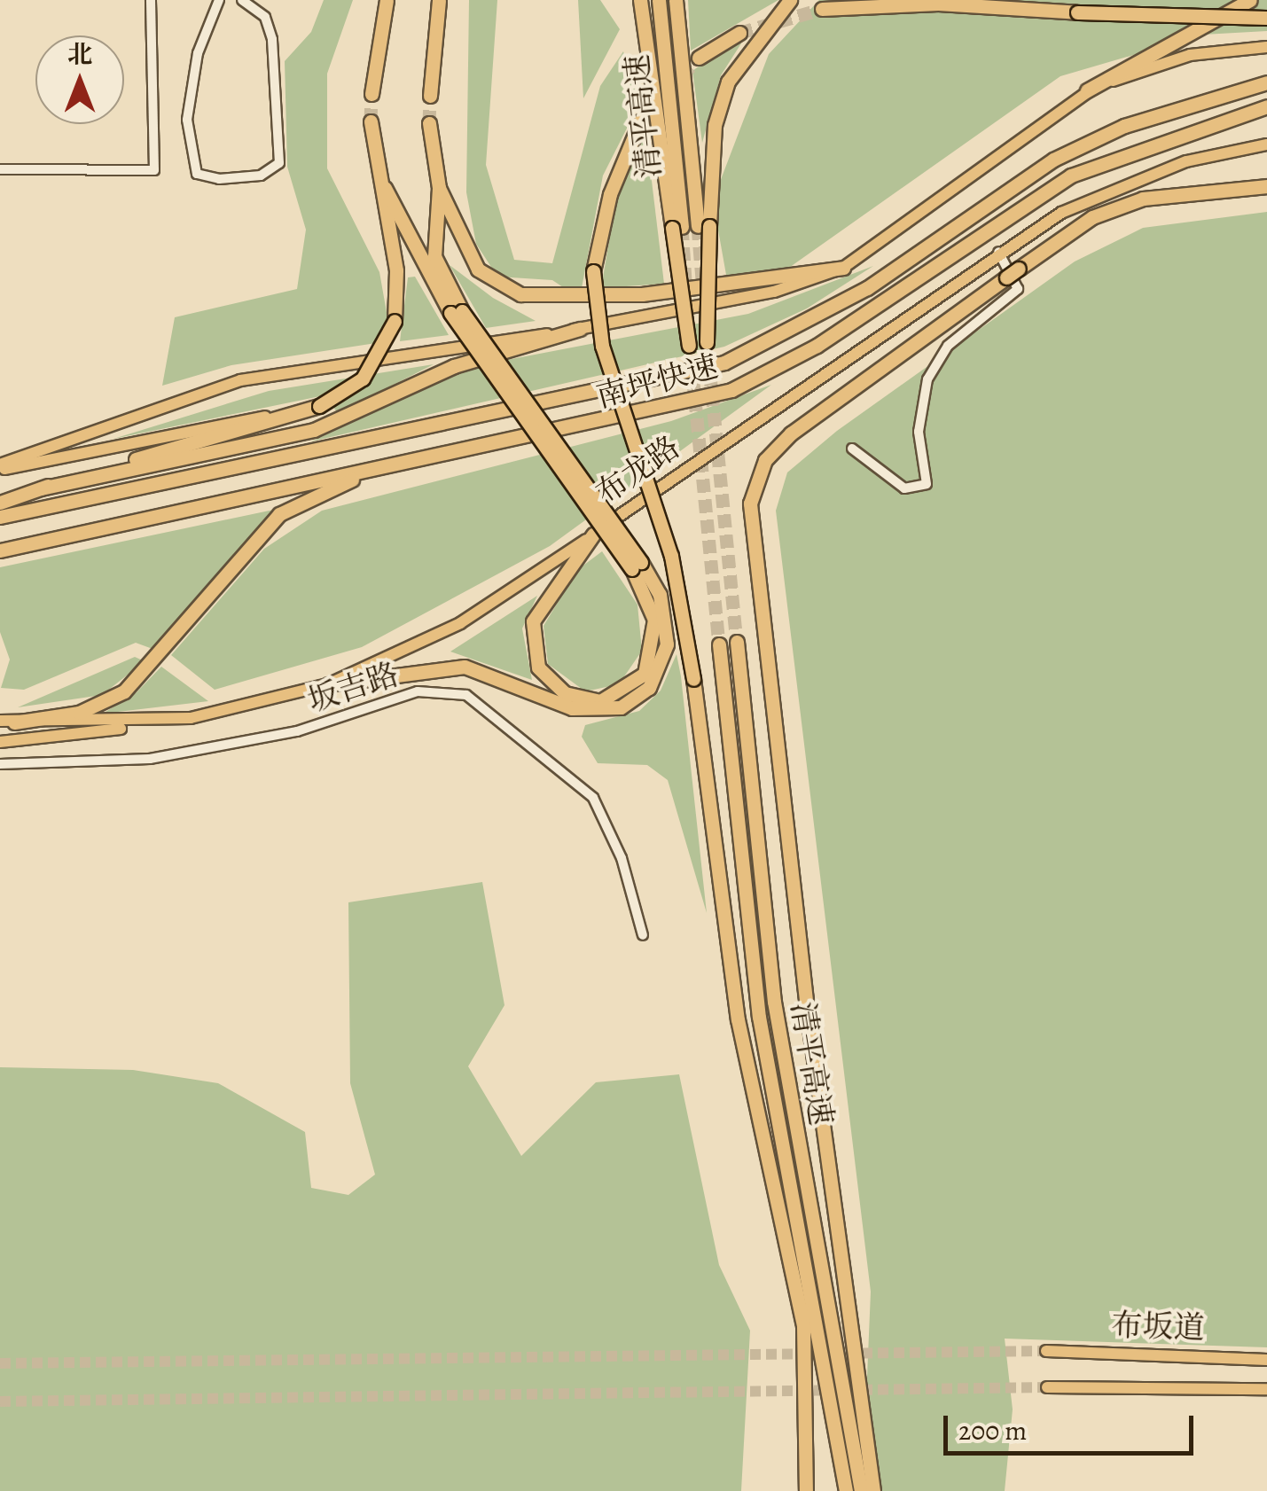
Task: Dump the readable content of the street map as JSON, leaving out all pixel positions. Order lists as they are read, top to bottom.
{
  "streets": {
    "highway": ["清平高速", "南坪快速"],
    "main road": ["布龙路", "布坂道"],
    "street": ["坂吉路"]
  },
  "scale_bar": "200 m",
  "north": "top"
}
